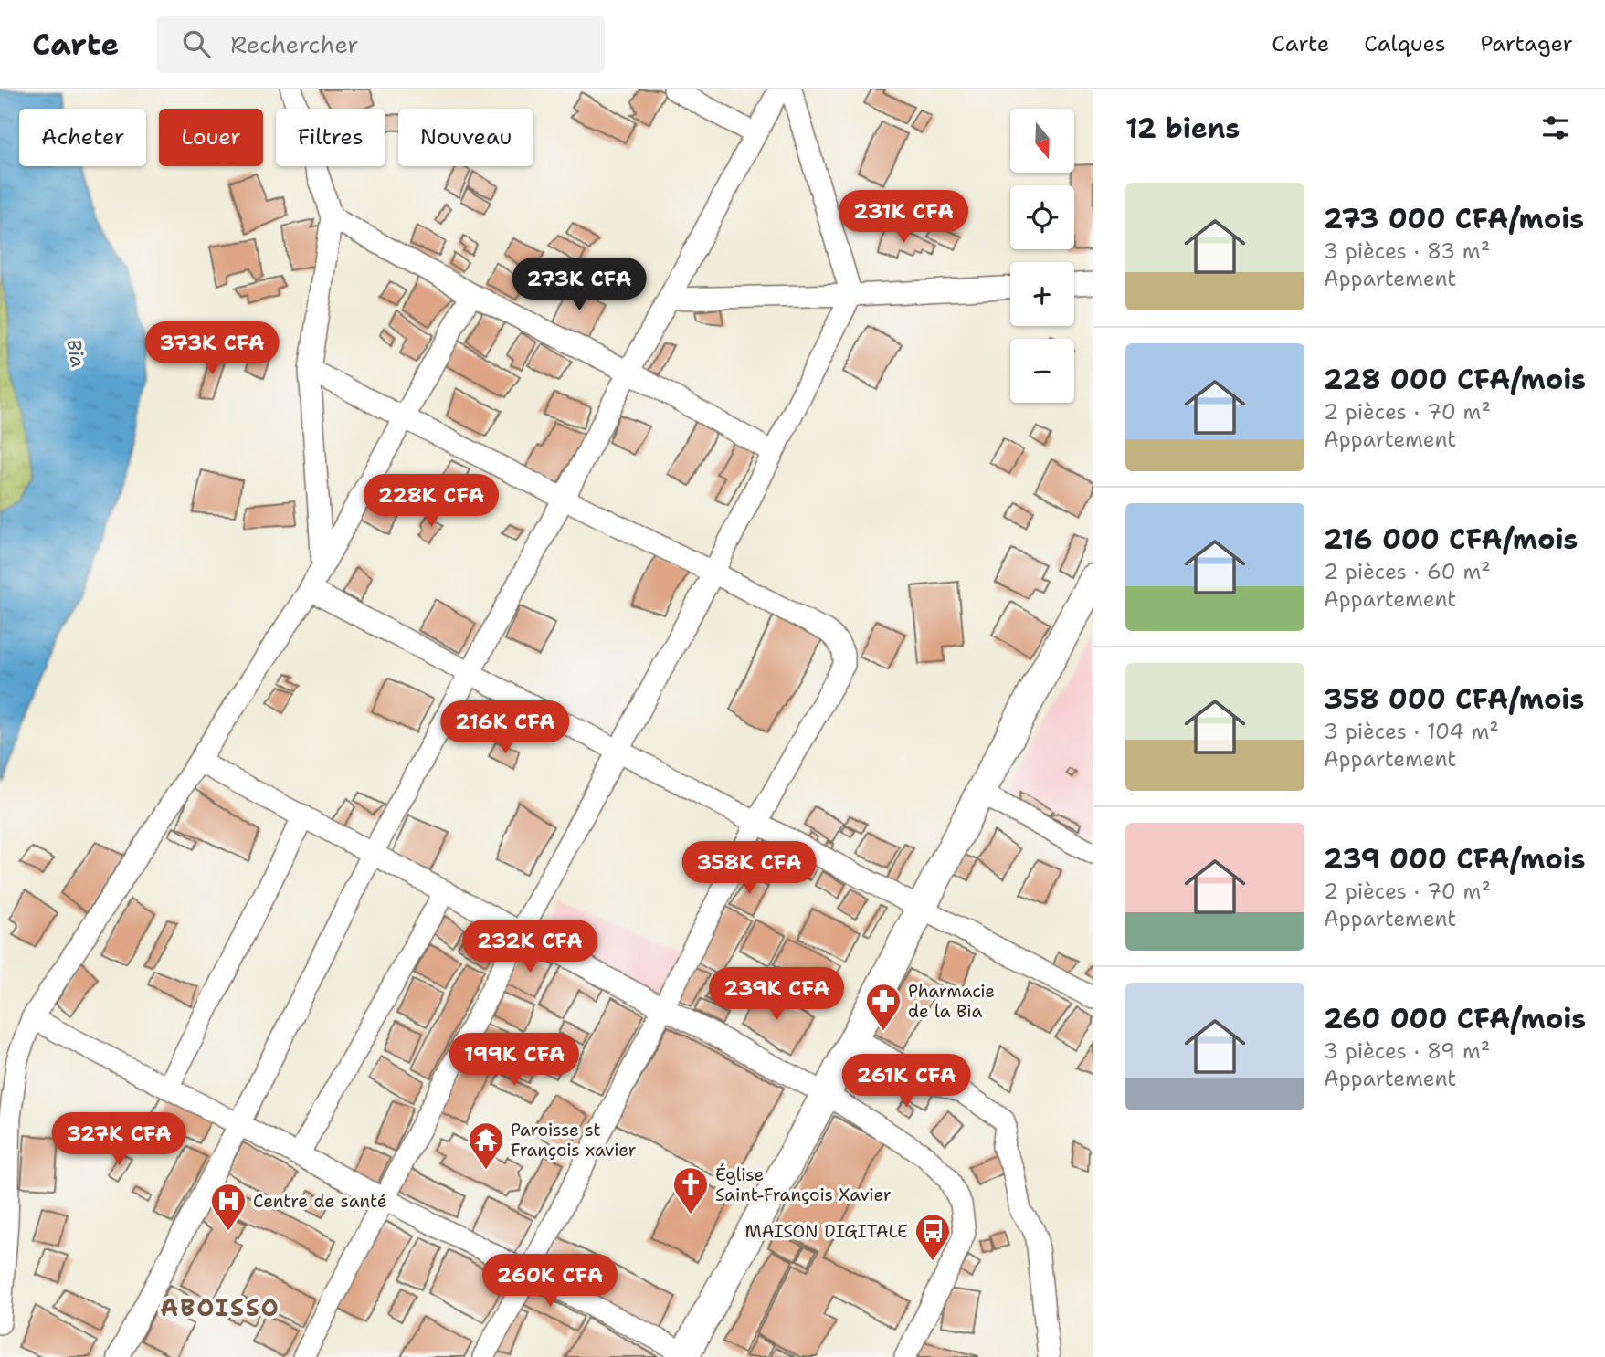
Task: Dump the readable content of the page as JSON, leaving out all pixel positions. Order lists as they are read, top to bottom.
{
  "districts": ["ABOISSO"],
  "water": ["Bia"],
  "places": {
    "pharmacy": ["Pharmacie de la Bia"],
    "temple": ["Paroisse st François xavier"],
    "church": ["Église Saint-François Xavier"],
    "hospital": ["Centre de santé"],
    "bus stop": ["MAISON DIGITALE"]
  },
  "north": "bottom",
  "page": {
    "header": "Carte",
    "search": "Rechercher",
    "nav": ["Carte", "Calques", "Partager"],
    "heading": "12 biens",
    "map_buttons": ["+", "−"],
    "chip": [
      "Acheter",
      "Louer",
      "Filtres",
      "Nouveau"
    ],
    "list": [
      {
        "name": "273 000 CFA/mois",
        "note": "3 pièces · 83 m² · Appartement"
      },
      {
        "name": "228 000 CFA/mois",
        "note": "2 pièces · 70 m² · Appartement"
      },
      {
        "name": "216 000 CFA/mois",
        "note": "2 pièces · 60 m² · Appartement"
      },
      {
        "name": "358 000 CFA/mois",
        "note": "3 pièces · 104 m² · Appartement"
      },
      {
        "name": "239 000 CFA/mois",
        "note": "2 pièces · 70 m² · Appartement"
      },
      {
        "name": "260 000 CFA/mois",
        "note": "3 pièces · 89 m² · Appartement"
      }
    ],
    "price": [
      "231K CFA",
      "273K CFA",
      "373K CFA",
      "228K CFA",
      "216K CFA",
      "358K CFA",
      "232K CFA",
      "239K CFA",
      "199K CFA",
      "261K CFA",
      "327K CFA",
      "260K CFA"
    ]
  }
}
